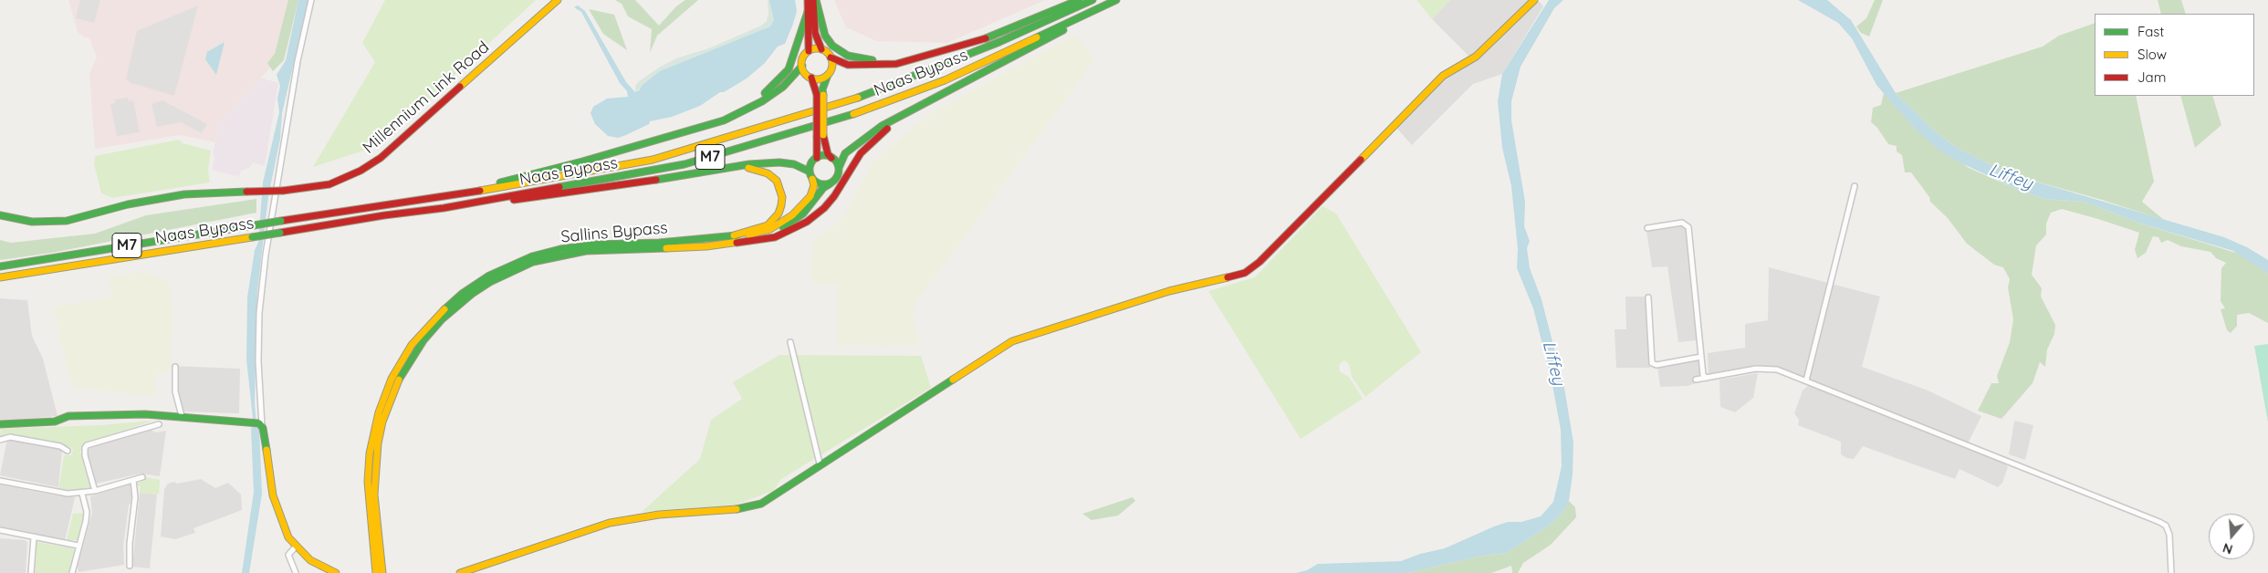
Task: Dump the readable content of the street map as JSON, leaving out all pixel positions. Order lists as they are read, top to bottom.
{
  "streets": {
    "main road": [
      "Naas Bypass",
      "Millennium Link Road",
      "M7",
      "Sallins Bypass"
    ]
  },
  "crossings": [
    ["Naas Bypass", "M7"],
    ["M7", "Sallins Bypass"]
  ],
  "water": ["Liffey"],
  "legend": ["Fast", "Slow", "Jam"],
  "north": "bottom"
}
